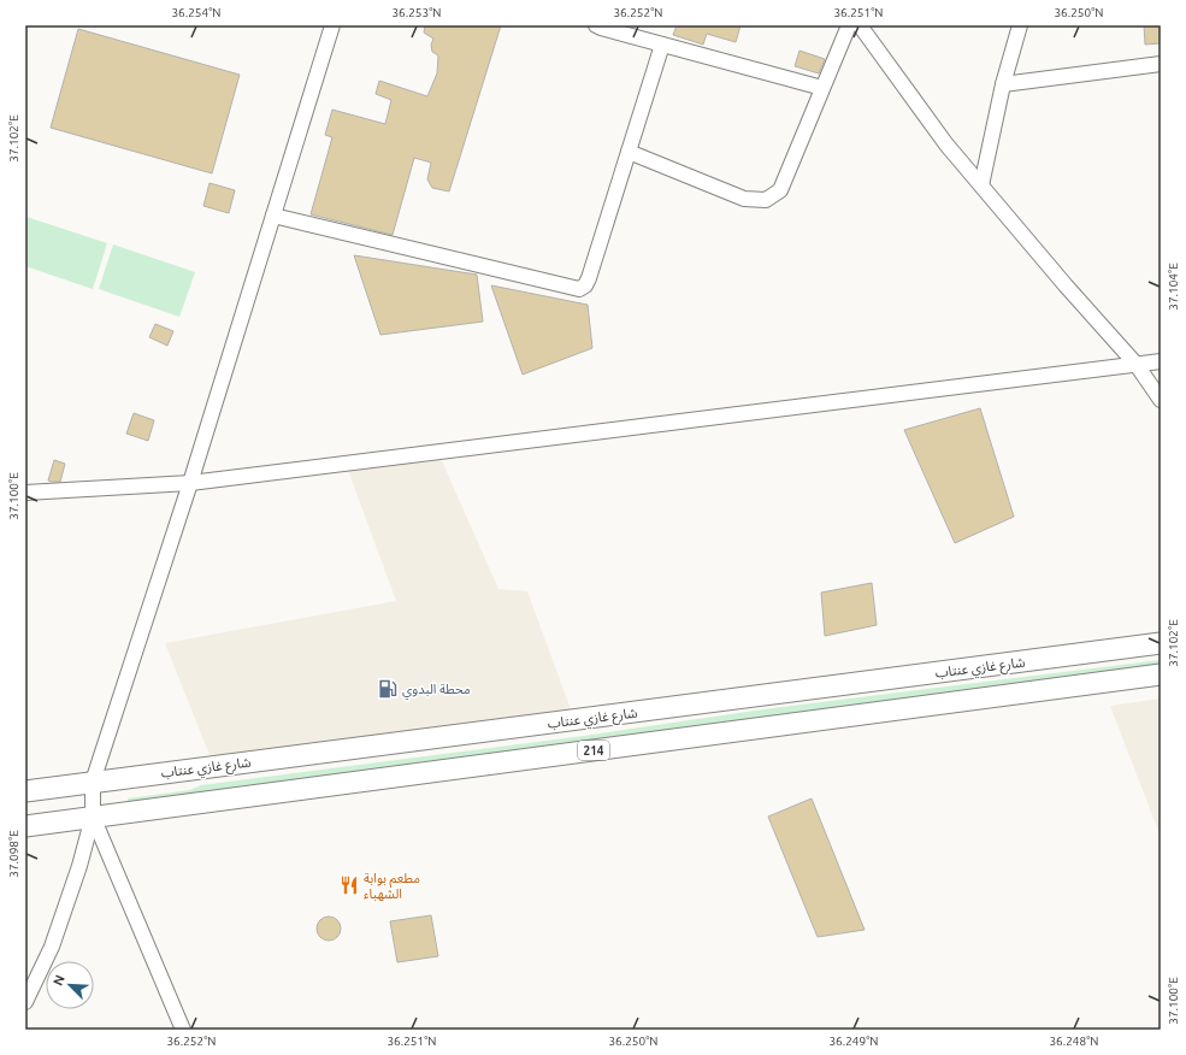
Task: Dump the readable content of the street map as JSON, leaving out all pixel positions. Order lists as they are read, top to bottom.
{
  "streets": {
    "highway": ["شارع غازي عنتاب", "214"]
  },
  "places": {
    "fuel station": ["محطة البدوي"],
    "restaurant": ["مطعم بوابة الشهباء"]
  },
  "north": "top left",
  "coordinates": [
    "36.254°N",
    "36.253°N",
    "36.252°N",
    "36.251°N",
    "36.250°N",
    "37.102°E",
    "37.104°E",
    "37.100°E",
    "37.098°E",
    "36.249°N",
    "36.248°N"
  ]
}
